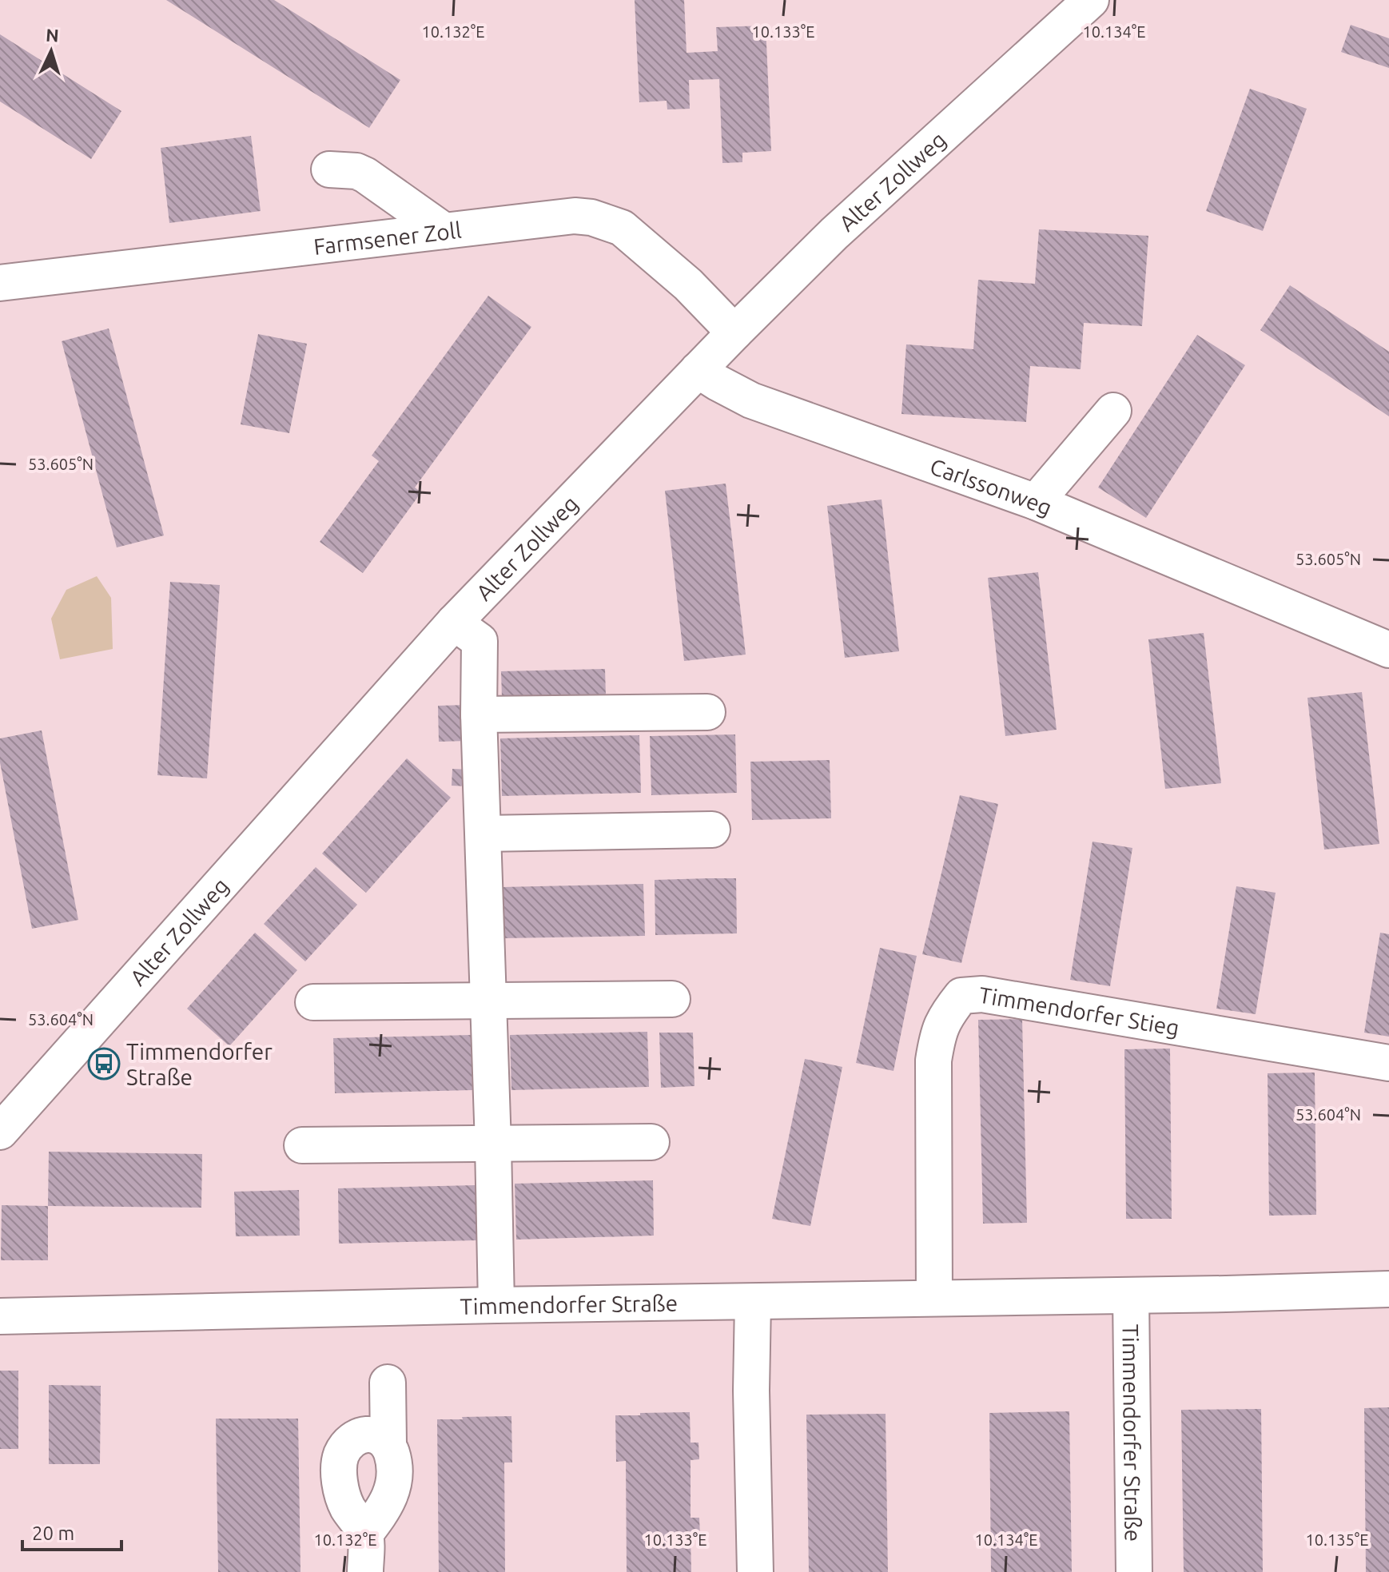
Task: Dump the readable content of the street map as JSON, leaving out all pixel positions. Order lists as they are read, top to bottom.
{
  "streets": {
    "street": [
      "Alter Zollweg",
      "Farmsener Zoll",
      "Carlssonweg",
      "Timmendorfer Stieg",
      "Timmendorfer Straße"
    ]
  },
  "crossings": [
    ["Alter Zollweg", "Farmsener Zoll"],
    ["Alter Zollweg", "Carlssonweg"],
    ["Timmendorfer Stieg", "Timmendorfer Straße"]
  ],
  "places": {
    "bus stop": ["Timmendorfer Straße"]
  },
  "scale_bar": "20 m",
  "north": "top",
  "coordinates": [
    "10.132°E",
    "10.133°E",
    "10.134°E",
    "53.605°N",
    "53.604°N",
    "10.135°E"
  ]
}
